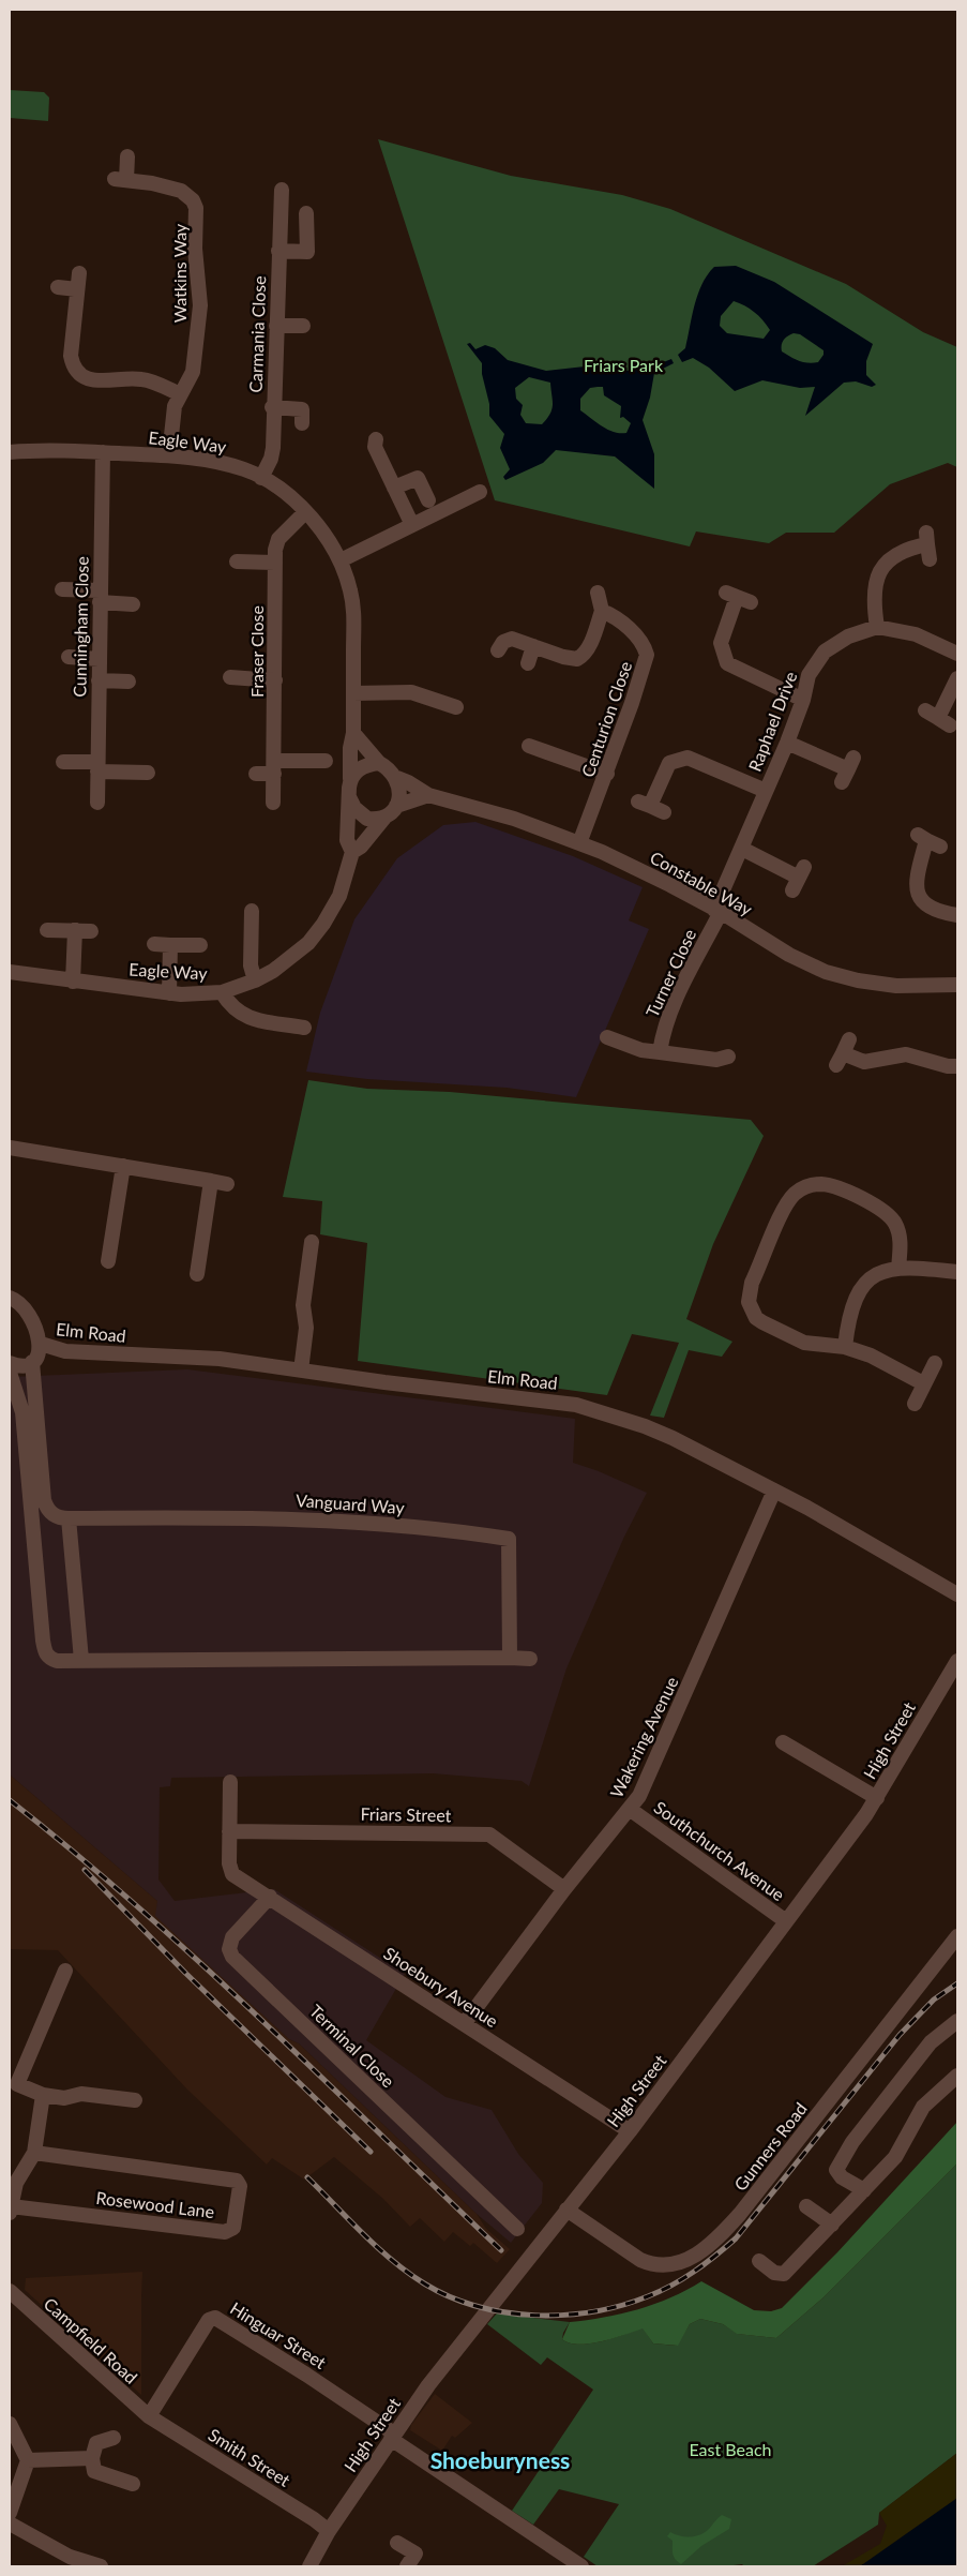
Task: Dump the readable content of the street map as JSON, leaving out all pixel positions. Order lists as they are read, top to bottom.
{
  "streets": {
    "street": [
      "Watkins Way",
      "Carmania Close",
      "Eagle Way",
      "Cunningham Close",
      "Fraser Close",
      "Centurion Close",
      "Raphael Drive",
      "Constable Way",
      "Turner Close",
      "Elm Road",
      "Vanguard Way",
      "Wakering Avenue",
      "High Street",
      "Friars Street",
      "Southchurch Avenue",
      "Shoebury Avenue",
      "Terminal Close",
      "Gunners Road",
      "Rosewood Lane",
      "Hinguar Street",
      "Campfield Road",
      "Smith Street"
    ]
  },
  "crossings": [
    ["Watkins Way", "Eagle Way"],
    ["Carmania Close", "Eagle Way"],
    ["Eagle Way", "Cunningham Close"],
    ["Eagle Way", "Fraser Close"],
    ["Eagle Way", "Constable Way"],
    ["Centurion Close", "Constable Way"],
    ["Raphael Drive", "Constable Way"],
    ["Raphael Drive", "Turner Close"],
    ["Constable Way", "Turner Close"],
    ["Elm Road", "Wakering Avenue"],
    ["Wakering Avenue", "Friars Street"],
    ["Wakering Avenue", "Southchurch Avenue"],
    ["Wakering Avenue", "Shoebury Avenue"],
    ["High Street", "Southchurch Avenue"],
    ["High Street", "Shoebury Avenue"],
    ["High Street", "Gunners Road"],
    ["High Street", "Hinguar Street"],
    ["High Street", "Smith Street"],
    ["Friars Street", "Shoebury Avenue"],
    ["Shoebury Avenue", "Terminal Close"],
    ["Hinguar Street", "Campfield Road"],
    ["Hinguar Street", "Smith Street"],
    ["Campfield Road", "Smith Street"]
  ],
  "districts": ["Shoeburyness"],
  "parks": ["Friars Park", "East Beach"]
}
